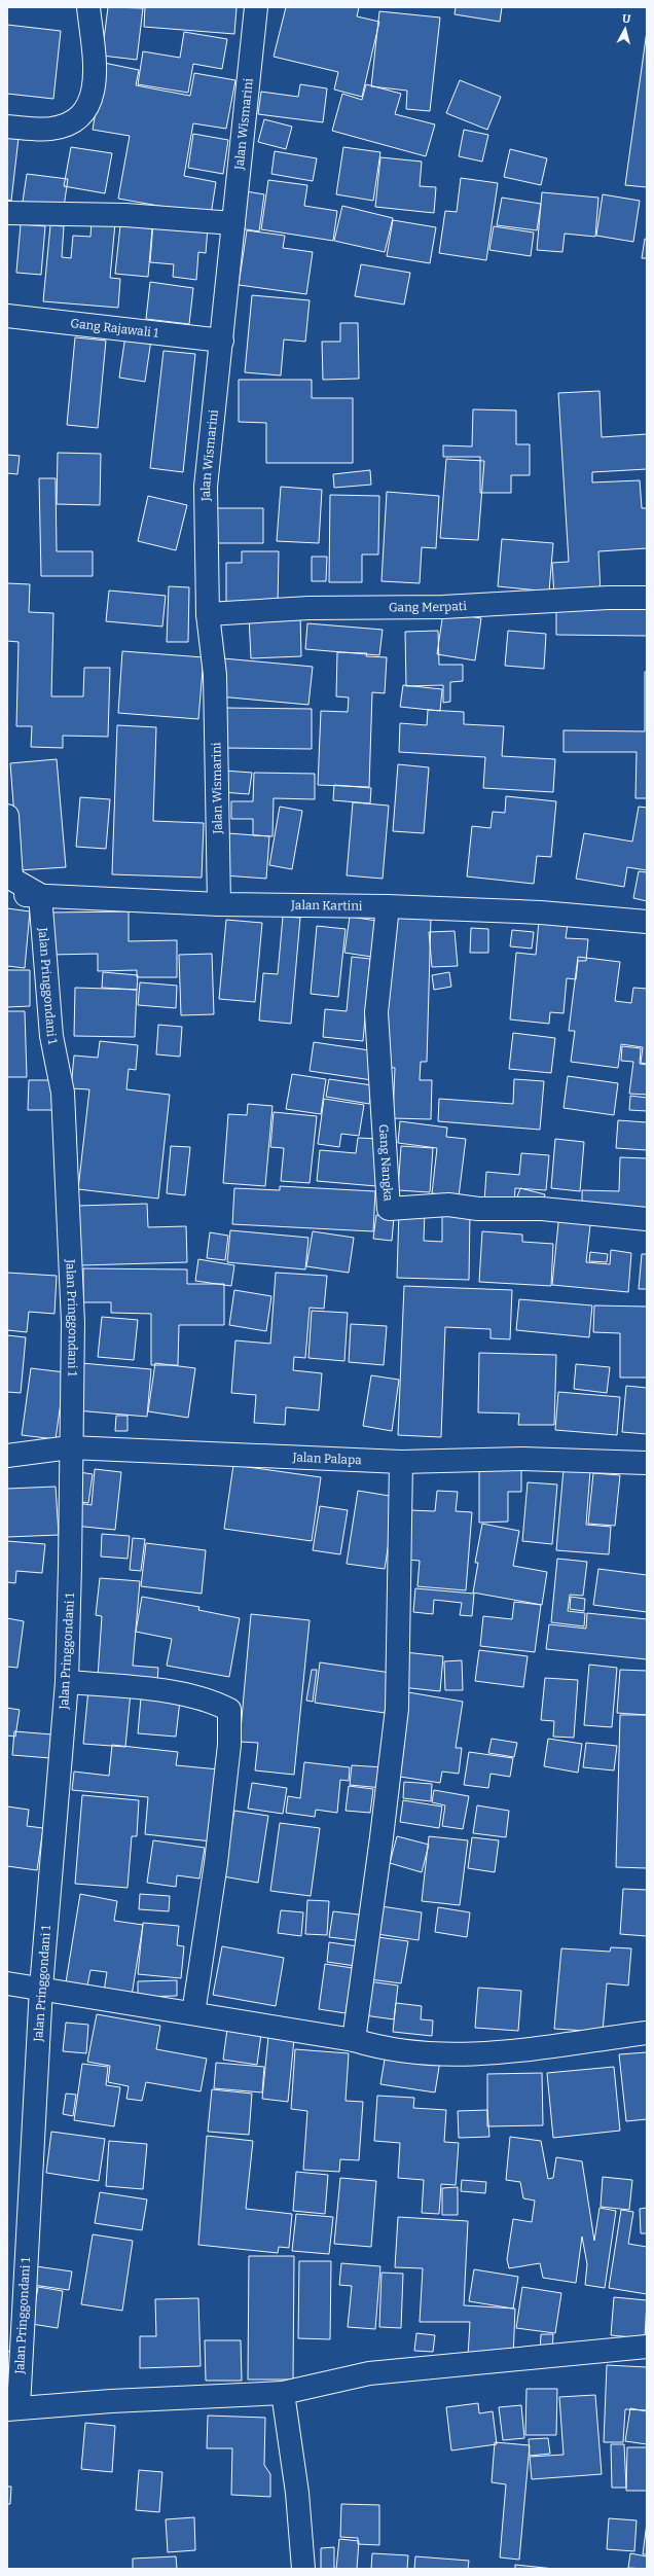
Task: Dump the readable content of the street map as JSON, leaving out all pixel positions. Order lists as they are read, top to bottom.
{
  "streets": {
    "street": [
      "Jalan Wismarini",
      "Gang Rajawali 1",
      "Gang Merpati",
      "Jalan Kartini",
      "Jalan Pringgondani 1",
      "Gang Nangka",
      "Jalan Palapa"
    ]
  },
  "crossings": [
    ["Jalan Wismarini", "Gang Rajawali 1"],
    ["Jalan Wismarini", "Gang Merpati"],
    ["Jalan Wismarini", "Jalan Kartini"],
    ["Jalan Kartini", "Jalan Pringgondani 1"],
    ["Jalan Kartini", "Gang Nangka"],
    ["Jalan Pringgondani 1", "Jalan Palapa"]
  ],
  "north": "top"
}
